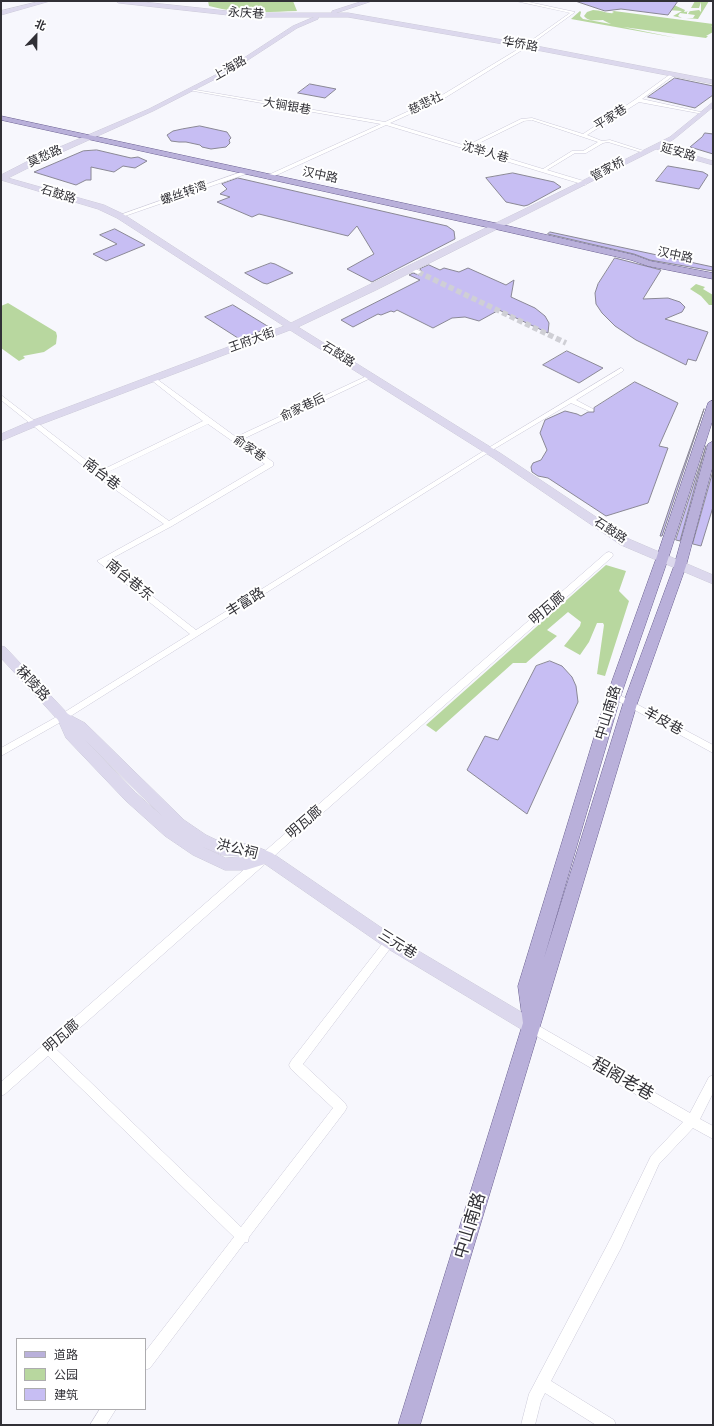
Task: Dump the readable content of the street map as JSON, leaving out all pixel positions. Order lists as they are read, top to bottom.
{
  "streets": {
    "main road": ["汉中路", "中山南路"],
    "street": [
      "永庆巷",
      "华侨路",
      "上海路",
      "慈悲社",
      "大锏银巷",
      "平家巷",
      "沈举人巷",
      "延安路",
      "莫愁路",
      "管家桥",
      "螺丝转湾",
      "石鼓路",
      "王府大街",
      "俞家巷后",
      "俞家巷",
      "南台巷",
      "南台巷东",
      "丰富路",
      "明瓦廊",
      "秣陵路",
      "羊皮巷",
      "洪公祠",
      "三元巷",
      "程阁老巷"
    ]
  },
  "crossings": [
    ["永庆巷", "华侨路"],
    ["永庆巷", "上海路"],
    ["华侨路", "上海路"],
    ["华侨路", "慈悲社"],
    ["华侨路", "平家巷"],
    ["上海路", "大锏银巷"],
    ["上海路", "莫愁路"],
    ["上海路", "汉中路"],
    ["慈悲社", "大锏银巷"],
    ["慈悲社", "沈举人巷"],
    ["慈悲社", "汉中路"],
    ["大锏银巷", "沈举人巷"],
    ["平家巷", "管家桥"],
    ["沈举人巷", "管家桥"],
    ["延安路", "管家桥"],
    ["莫愁路", "汉中路"],
    ["莫愁路", "石鼓路"],
    ["管家桥", "汉中路"],
    ["管家桥", "王府大街"],
    ["汉中路", "螺丝转湾"],
    ["汉中路", "王府大街"],
    ["螺丝转湾", "石鼓路"],
    ["石鼓路", "王府大街"],
    ["石鼓路", "俞家巷后"],
    ["石鼓路", "丰富路"],
    ["石鼓路", "中山南路"],
    ["王府大街", "俞家巷"],
    ["王府大街", "南台巷"],
    ["俞家巷后", "俞家巷"],
    ["俞家巷", "南台巷"],
    ["俞家巷", "南台巷东"],
    ["南台巷", "南台巷东"],
    ["南台巷东", "丰富路"],
    ["丰富路", "秣陵路"],
    ["丰富路", "洪公祠"],
    ["明瓦廊", "洪公祠"],
    ["明瓦廊", "三元巷"],
    ["秣陵路", "洪公祠"],
    ["中山南路", "羊皮巷"],
    ["中山南路", "三元巷"],
    ["中山南路", "程阁老巷"],
    ["洪公祠", "三元巷"],
    ["三元巷", "程阁老巷"]
  ],
  "legend": ["道路", "公园", "建筑"],
  "north": "top"
}
